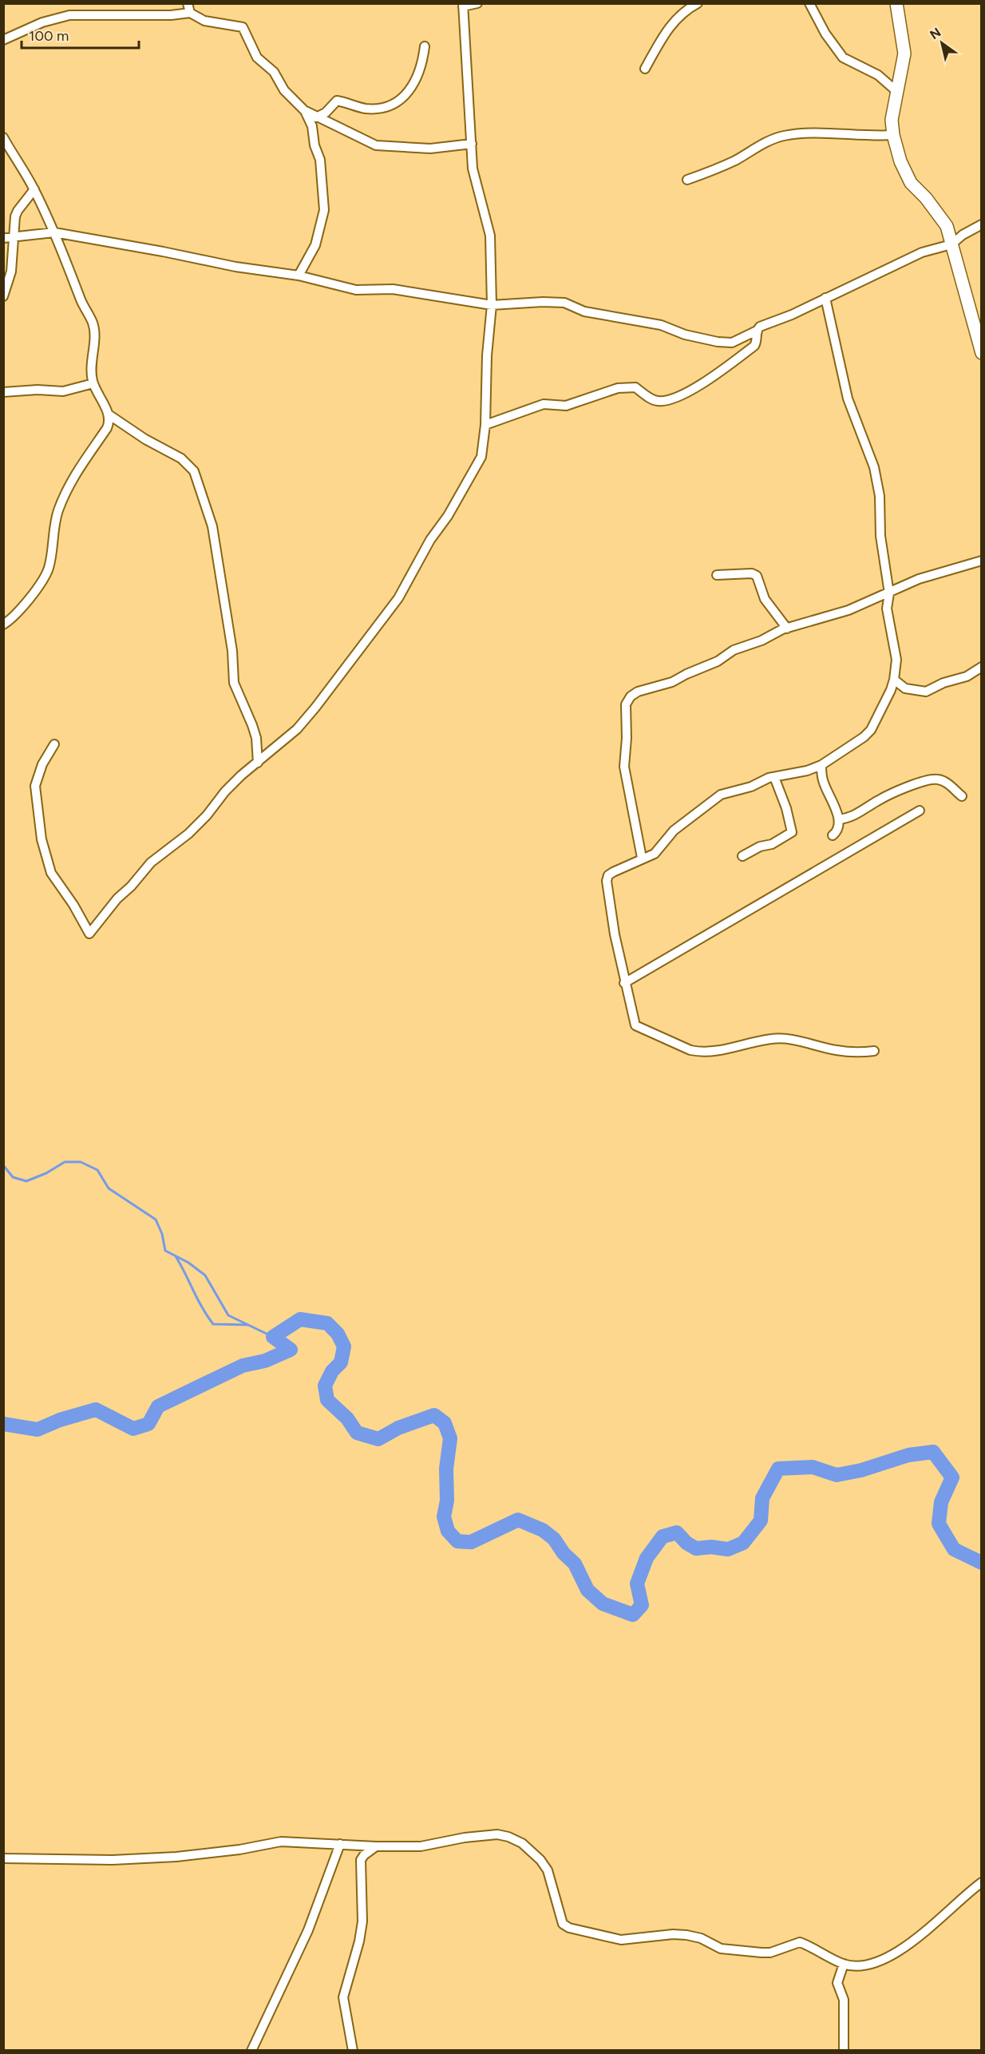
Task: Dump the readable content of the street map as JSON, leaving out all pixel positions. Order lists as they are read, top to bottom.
{
  "scale_bar": "100 m",
  "north": "top left"
}
